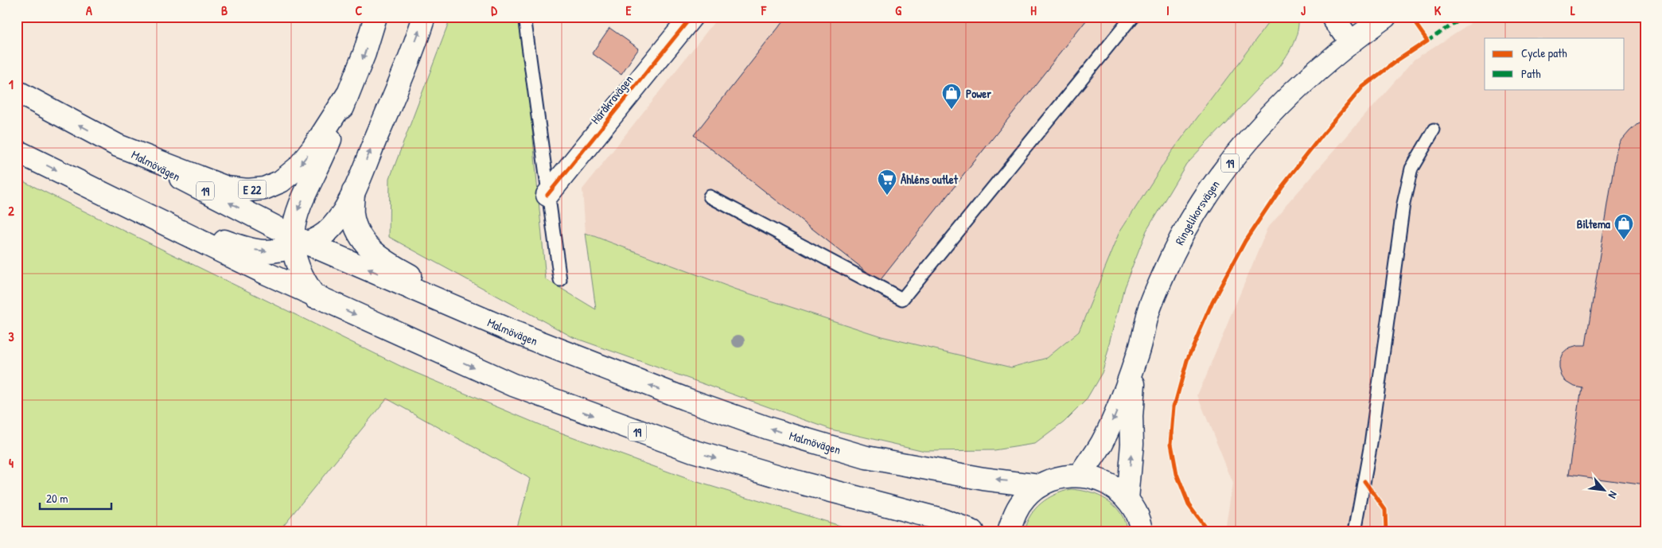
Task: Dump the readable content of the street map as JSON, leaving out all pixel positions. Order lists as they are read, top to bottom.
{
  "streets": {
    "main road": [
      "Häråkravägen",
      "19",
      "Malmövägen",
      "E 22",
      "Ringelikorsvägen"
    ]
  },
  "crossings": [
    ["Malmövägen", "E 22"]
  ],
  "places": {
    "shop": ["Power", "Biltema"],
    "supermarket": ["Åhléns outlet"]
  },
  "legend": ["Cycle path", "Path"],
  "scale_bar": "20 m",
  "north": "bottom right",
  "grid": {
    "columns": [
      "A",
      "B",
      "C",
      "D",
      "E",
      "F",
      "G",
      "H",
      "I",
      "J",
      "K",
      "L"
    ],
    "rows": [
      "1",
      "2",
      "3",
      "4"
    ]
  }
}
